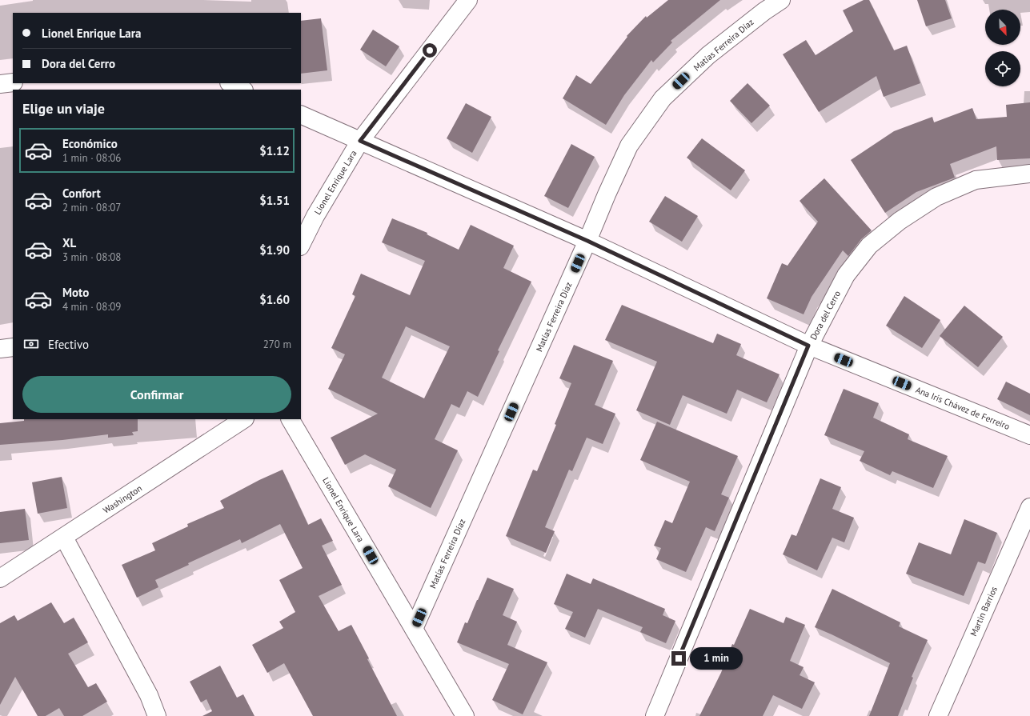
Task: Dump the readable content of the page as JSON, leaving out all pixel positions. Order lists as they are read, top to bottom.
{
  "streets": {
    "street": [
      "Matías Ferreira Díaz",
      "Lionel Enrique Lara",
      "Dora del Cerro",
      "Ana Iris Chávez de Ferreiro",
      "Washington",
      "Martin Barrios"
    ]
  },
  "crossings": [
    ["Matías Ferreira Díaz", "Lionel Enrique Lara"],
    ["Matías Ferreira Díaz", "Ana Iris Chávez de Ferreiro"],
    ["Lionel Enrique Lara", "Ana Iris Chávez de Ferreiro"],
    ["Dora del Cerro", "Ana Iris Chávez de Ferreiro"]
  ],
  "north": "bottom right",
  "page": {
    "banner": ["Lionel Enrique Lara", "Dora del Cerro"],
    "heading": "Elige un viaje",
    "list": [
      {
        "name": "Económico",
        "note": "1 min · 08:06",
        "value": "$1.12"
      },
      {
        "name": "Confort",
        "note": "2 min · 08:07",
        "value": "$1.51"
      },
      {
        "name": "XL",
        "note": "3 min · 08:08",
        "value": "$1.90"
      },
      {
        "name": "Moto",
        "note": "4 min · 08:09",
        "value": "$1.60"
      }
    ],
    "pay": ["Efectivo", "270 m"],
    "buttons": "Confirmar",
    "bubble": "1 min"
  }
}
